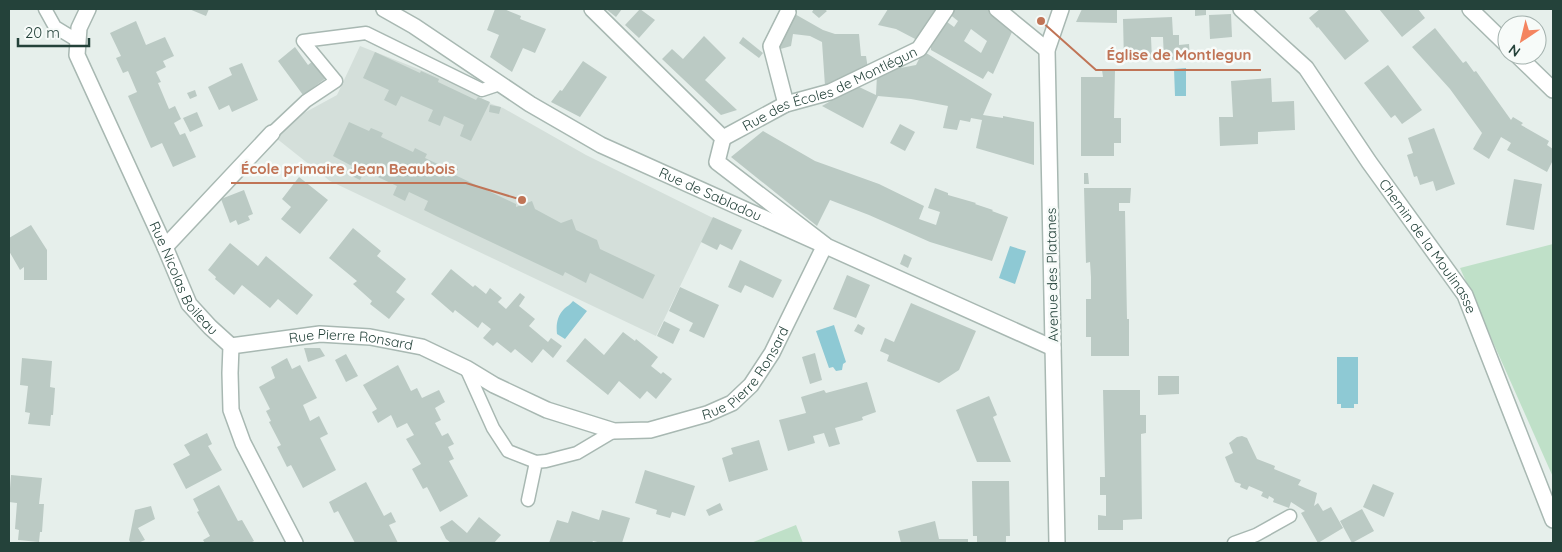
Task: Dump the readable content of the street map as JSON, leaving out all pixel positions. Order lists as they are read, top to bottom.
{
  "streets": {
    "street": [
      "Rue des Écoles de Montlégun",
      "Rue de Sabladou",
      "Chemin de la Moulinasse",
      "Avenue des Platanes",
      "Rue Nicolas Boileau",
      "Rue Pierre Ronsard"
    ]
  },
  "crossings": [
    ["Rue de Sabladou", "Avenue des Platanes"],
    ["Rue de Sabladou", "Rue Pierre Ronsard"],
    ["Rue Nicolas Boileau", "Rue Pierre Ronsard"]
  ],
  "places": ["Église de Montlegun", "École primaire Jean Beaubois"],
  "scale_bar": "20 m",
  "north": "bottom left"
}
